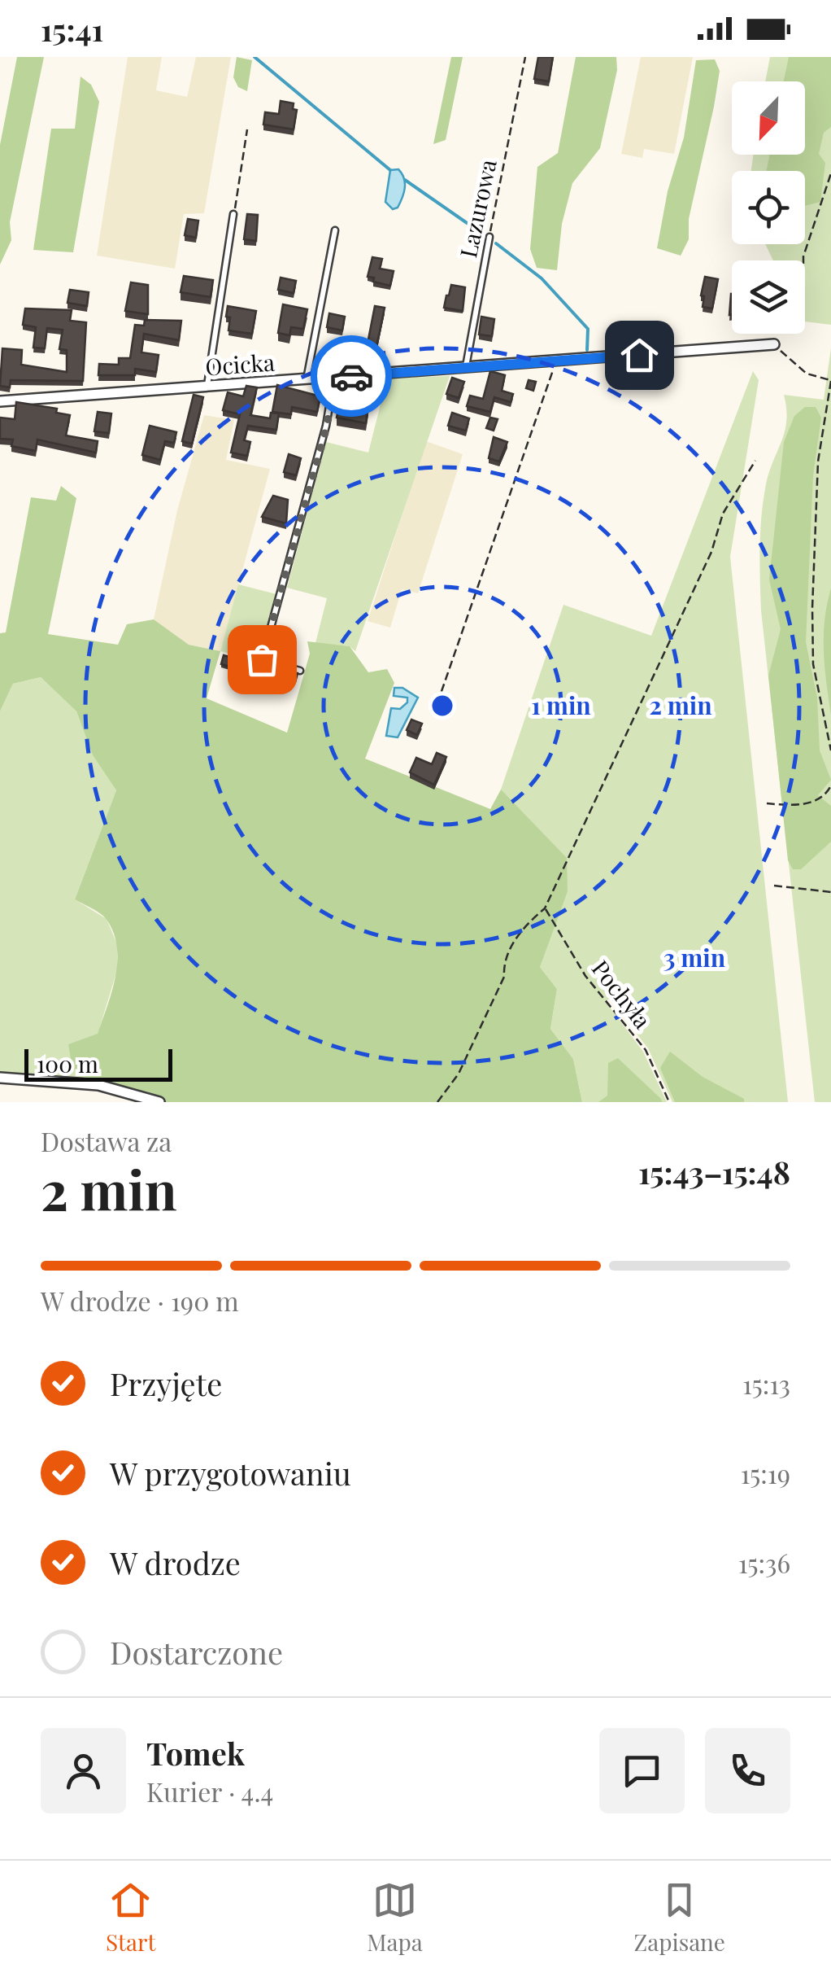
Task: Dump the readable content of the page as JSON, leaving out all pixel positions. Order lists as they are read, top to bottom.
{
  "streets": {
    "street": ["Ocicka"],
    "lane": ["Lazurowa"],
    "path": ["Pochyła"]
  },
  "crossings": [
    ["Lazurowa", "Ocicka"]
  ],
  "scale_bar": "100 m",
  "north": "bottom left",
  "page": {
    "status": "15:41",
    "scale": "100 m",
    "heading": ["2 min", "Dostawa za", "15:43–15:48"],
    "panel": ["Tomek", "Kurier · 4.4"],
    "bar": "W drodze · 190 m",
    "list": [
      ["Przyjęte", "15:13"],
      ["W przygotowaniu", "15:19"],
      ["W drodze", "15:36"],
      "Dostarczone"
    ],
    "tabs": ["Start", "Mapa", "Zapisane"]
  },
  "rings": ["1 min", "2 min", "3 min"]
}
